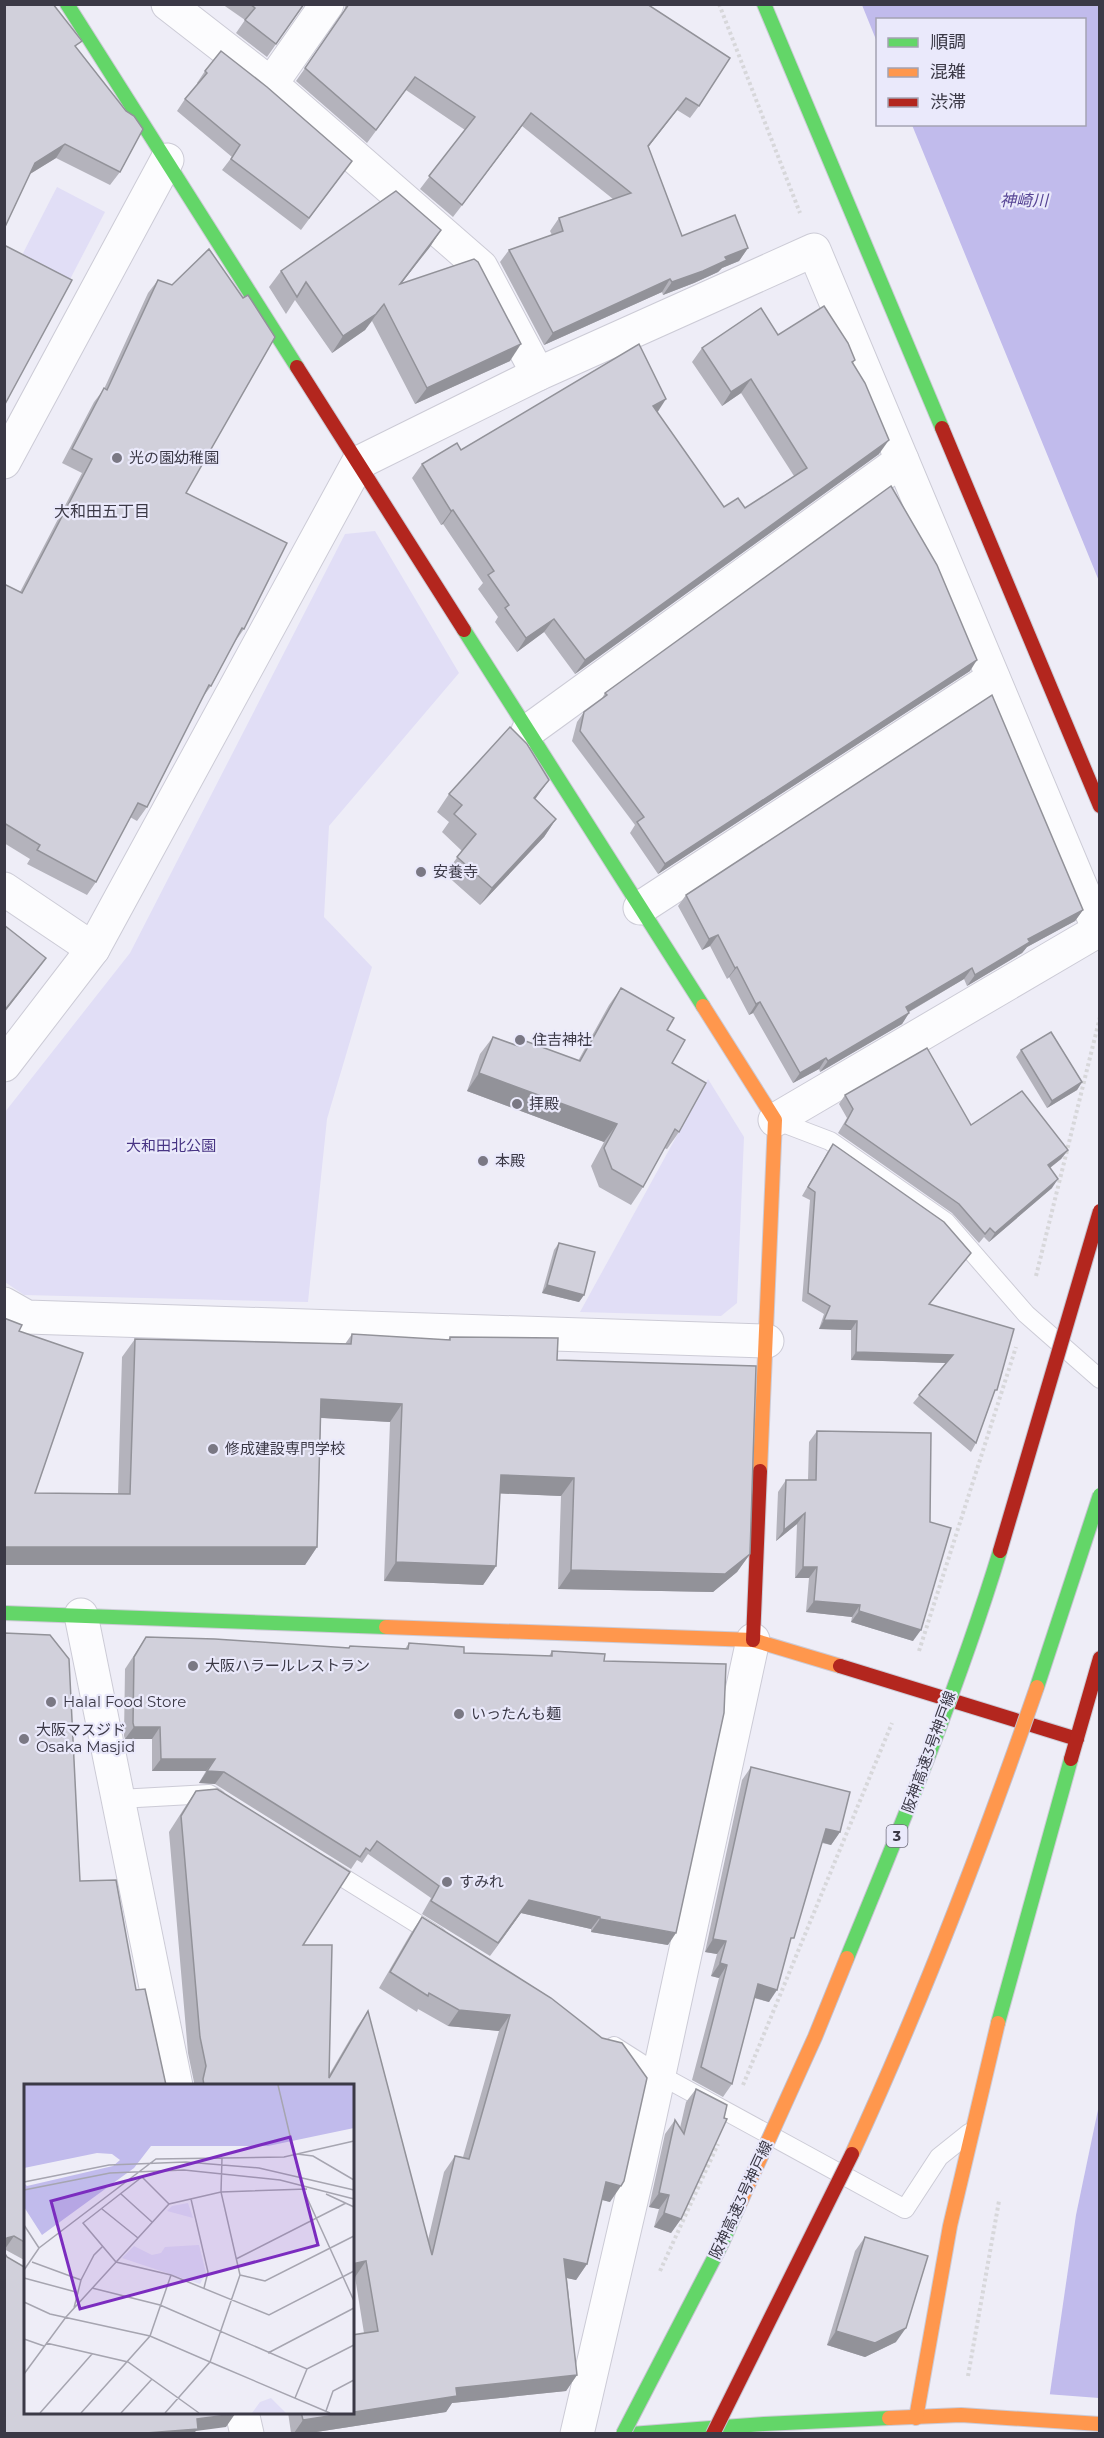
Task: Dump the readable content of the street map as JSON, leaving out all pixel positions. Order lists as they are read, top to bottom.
{
  "streets": {
    "main road": ["阪神高速3号神戸線", "3"]
  },
  "districts": ["大和田五丁目"],
  "water": ["神崎川"],
  "parks": ["大和田北公園"],
  "places": [
    "光の園幼稚園",
    "安養寺",
    "住吉神社",
    "拝殿",
    "本殿",
    "修成建設専門学校",
    "大阪ハラールレストラン",
    "Halal Food Store",
    "いったんも麺",
    "大阪マスジド Osaka Masjid",
    "すみれ"
  ],
  "legend": ["順調", "混雑", "渋滞"]
}
